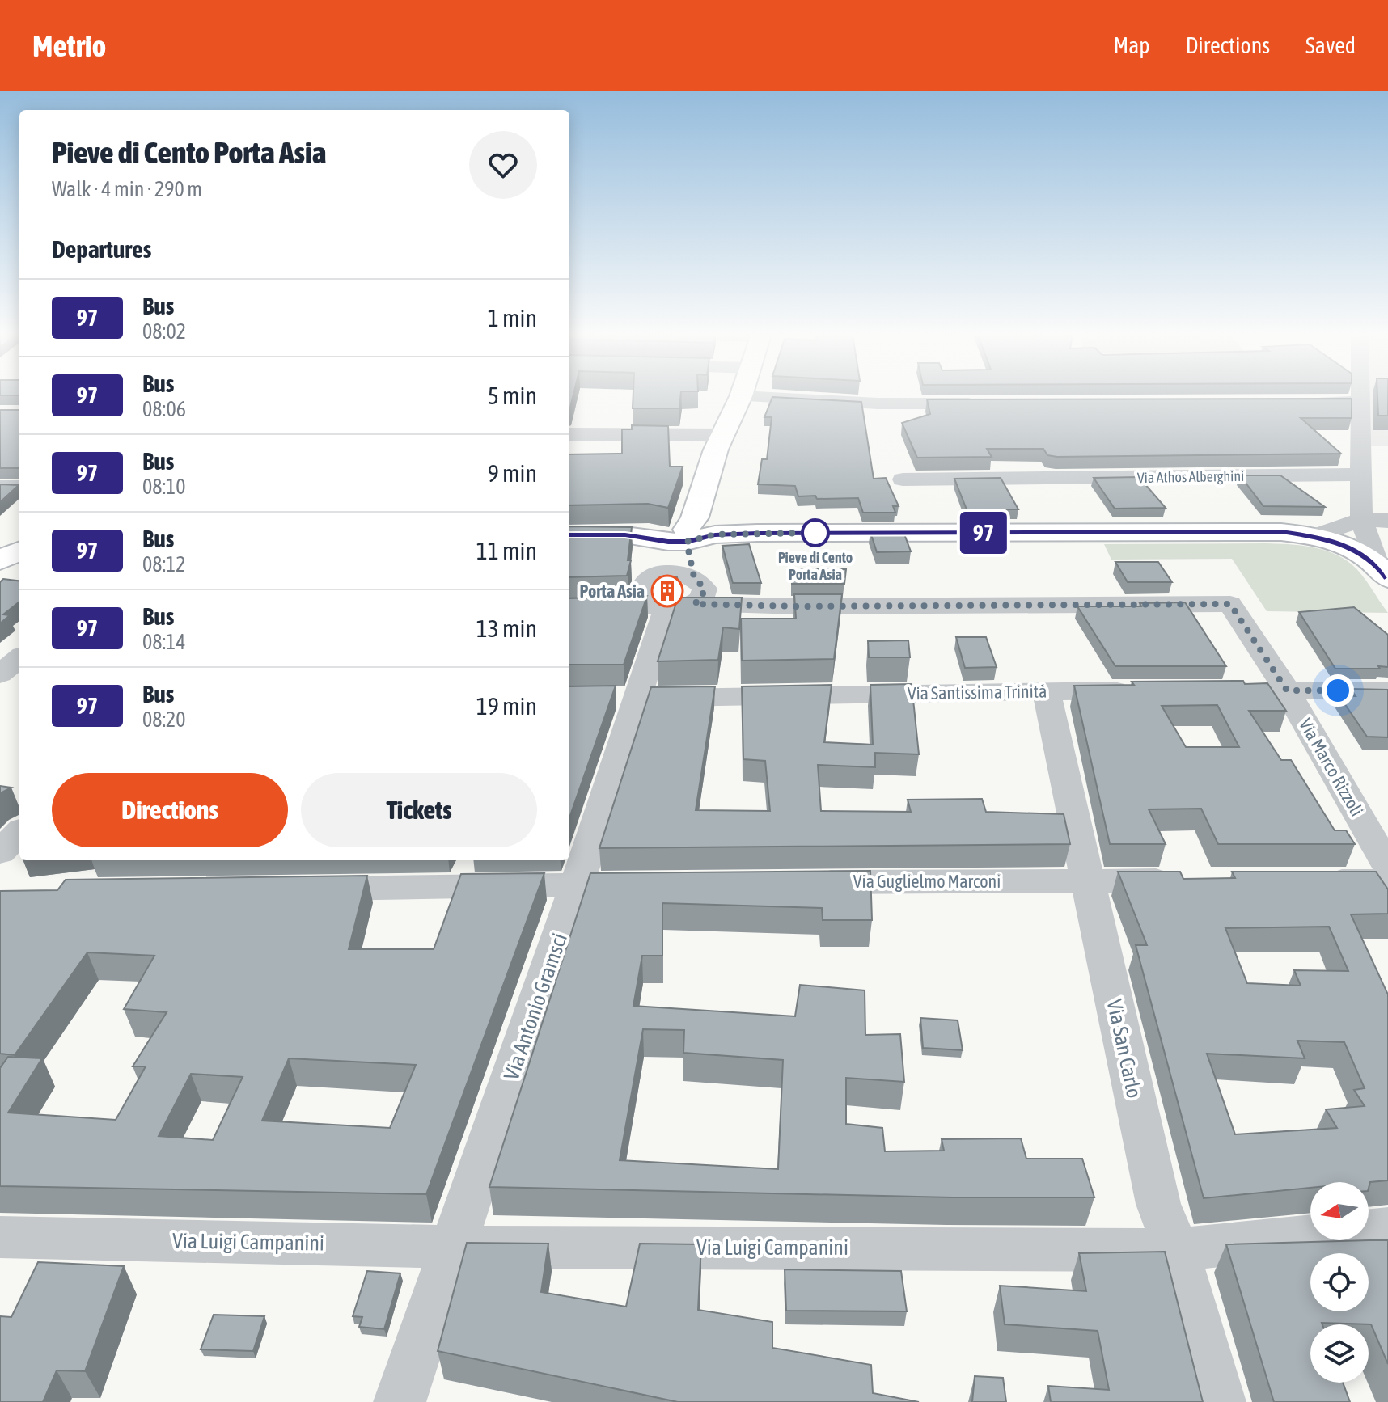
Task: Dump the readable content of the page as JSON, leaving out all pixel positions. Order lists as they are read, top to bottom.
{
  "streets": {
    "street": [
      "Via Athos Alberghini",
      "Via Santissima Trinità",
      "Via Marco Rizzoli",
      "Via Guglielmo Marconi",
      "Via Antonio Gramsci",
      "Via San Carlo",
      "Via Luigi Campanini"
    ]
  },
  "crossings": [
    ["Via Santissima Trinità", "Via Antonio Gramsci"],
    ["Via Santissima Trinità", "Via San Carlo"],
    ["Via Guglielmo Marconi", "Via San Carlo"],
    ["Via Antonio Gramsci", "Via Luigi Campanini"],
    ["Via San Carlo", "Via Luigi Campanini"]
  ],
  "places": {
    "other": ["Pieve di Cento Porta Asia"],
    "building": ["Porta Asia"]
  },
  "lines": ["bus line 97"],
  "north": "left",
  "page": {
    "header": "Metrio",
    "nav": ["Map", "Directions", "Saved"],
    "on_map": "97",
    "heading": [
      ["Pieve di Cento Porta Asia", "Walk · 4 min · 290 m"],
      "Departures"
    ],
    "list": [
      {
        "mark": "97",
        "name": "Bus",
        "note": "08:02",
        "value": "1 min"
      },
      {
        "mark": "97",
        "name": "Bus",
        "note": "08:06",
        "value": "5 min"
      },
      {
        "mark": "97",
        "name": "Bus",
        "note": "08:10",
        "value": "9 min"
      },
      {
        "mark": "97",
        "name": "Bus",
        "note": "08:12",
        "value": "11 min"
      },
      {
        "mark": "97",
        "name": "Bus",
        "note": "08:14",
        "value": "13 min"
      },
      {
        "mark": "97",
        "name": "Bus",
        "note": "08:20",
        "value": "19 min"
      }
    ],
    "buttons": ["Directions", "Tickets"]
  }
}
